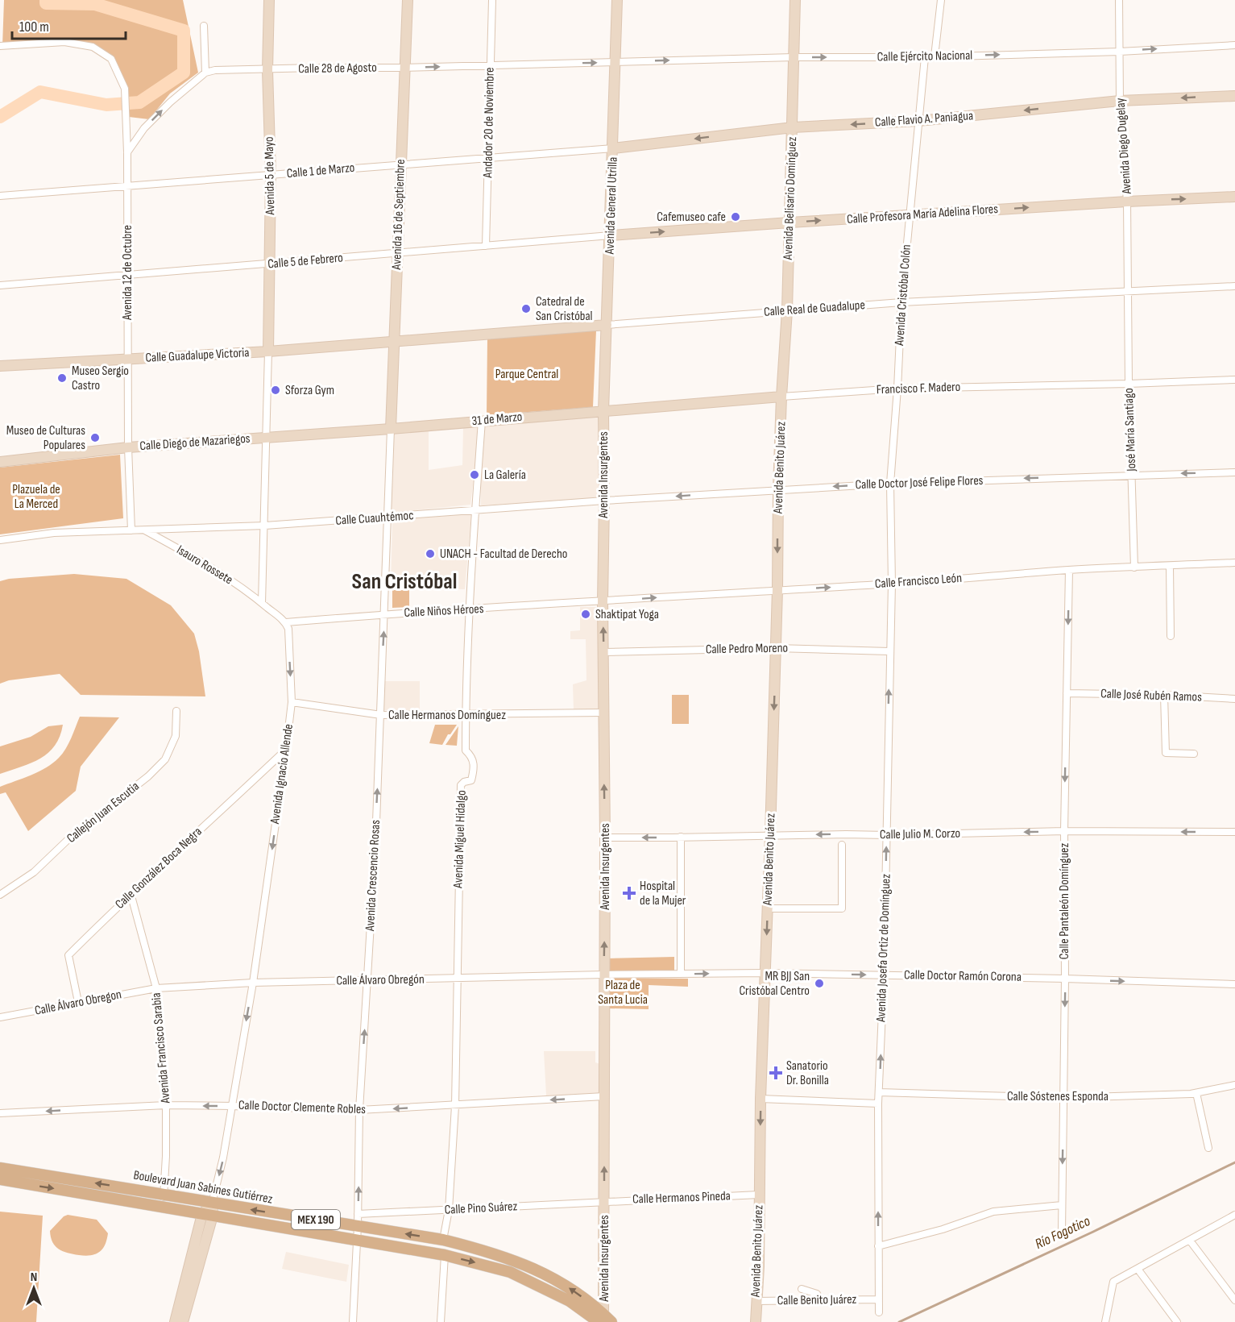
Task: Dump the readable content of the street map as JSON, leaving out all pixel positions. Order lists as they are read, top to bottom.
{
  "streets": {
    "main road": ["Boulevard Juan Sabines Gutiérrez", "MEX 190"],
    "street": [
      "Calle Ejército Nacional",
      "Calle 28 de Agosto",
      "Calle Flavio A. Paniagua",
      "Andador 20 de Noviembre",
      "Avenida Diego Dugelay",
      "Calle 1 de Marzo",
      "Avenida 5 de Mayo",
      "Avenida Belisario Domínguez",
      "Avenida General Utrilla",
      "Avenida 16 de Septiembre",
      "Calle Profesora María Adelina Flores",
      "Calle 5 de Febrero",
      "Avenida 12 de Octubre",
      "Avenida Cristóbal Colón",
      "Calle Real de Guadalupe",
      "Calle Guadalupe Victoria",
      "Francisco F. Madero",
      "31 de Marzo",
      "José María Santiago",
      "Calle Diego de Mazariegos",
      "Avenida Benito Juárez",
      "Avenida Insurgentes",
      "Calle Doctor José Felipe Flores",
      "Calle Cuauhtémoc",
      "Isauro Rossete",
      "Calle Francisco León",
      "Calle Niños Héroes",
      "Calle Pedro Moreno",
      "Calle José Rubén Ramos",
      "Calle Hermanos Domínguez",
      "Avenida Ignacio Allende",
      "Callejón Juan Escutia",
      "Calle Julio M. Corzo",
      "Avenida Miguel Hidalgo",
      "Calle González Boca Negra",
      "Avenida Crescencio Rosas",
      "Calle Pantaleón Domínguez",
      "Avenida Josefa Ortiz de Domínguez",
      "Calle Doctor Ramón Corona",
      "Calle Álvaro Obregón",
      "Calle Álvaro Obregon",
      "Avenida Francisco Sarabia",
      "Calle Sóstenes Esponda",
      "Calle Doctor Clemente Robles",
      "Calle Hermanos Pineda",
      "Calle Pino Suárez",
      "Calle Benito Juárez"
    ]
  },
  "crossings": [
    ["Calle Ejército Nacional", "Calle 28 de Agosto"],
    ["Calle Ejército Nacional", "Avenida Diego Dugelay"],
    ["Calle Ejército Nacional", "Avenida Belisario Domínguez"],
    ["Calle Ejército Nacional", "Avenida General Utrilla"],
    ["Calle Ejército Nacional", "Avenida Cristóbal Colón"],
    ["Calle 28 de Agosto", "Andador 20 de Noviembre"],
    ["Calle 28 de Agosto", "Avenida 5 de Mayo"],
    ["Calle 28 de Agosto", "Avenida General Utrilla"],
    ["Calle 28 de Agosto", "Avenida 16 de Septiembre"],
    ["Calle Flavio A. Paniagua", "Avenida Diego Dugelay"],
    ["Calle Flavio A. Paniagua", "Calle 1 de Marzo"],
    ["Calle Flavio A. Paniagua", "Avenida Belisario Domínguez"],
    ["Calle Flavio A. Paniagua", "Avenida General Utrilla"],
    ["Calle Flavio A. Paniagua", "Avenida Cristóbal Colón"],
    ["Andador 20 de Noviembre", "Calle 1 de Marzo"],
    ["Andador 20 de Noviembre", "Calle 5 de Febrero"],
    ["Avenida Diego Dugelay", "Calle Profesora María Adelina Flores"],
    ["Avenida Diego Dugelay", "Calle Real de Guadalupe"],
    ["Avenida Diego Dugelay", "José María Santiago"],
    ["Calle 1 de Marzo", "Avenida 5 de Mayo"],
    ["Calle 1 de Marzo", "Avenida General Utrilla"],
    ["Calle 1 de Marzo", "Avenida 16 de Septiembre"],
    ["Calle 1 de Marzo", "Avenida 12 de Octubre"],
    ["Avenida 5 de Mayo", "Calle 5 de Febrero"],
    ["Avenida 5 de Mayo", "Calle Guadalupe Victoria"],
    ["Avenida Belisario Domínguez", "Calle Profesora María Adelina Flores"],
    ["Avenida Belisario Domínguez", "Calle Real de Guadalupe"],
    ["Avenida Belisario Domínguez", "Francisco F. Madero"],
    ["Avenida Belisario Domínguez", "Avenida Benito Juárez"],
    ["Avenida General Utrilla", "Calle Profesora María Adelina Flores"],
    ["Avenida General Utrilla", "Calle 5 de Febrero"],
    ["Avenida General Utrilla", "Calle Real de Guadalupe"],
    ["Avenida General Utrilla", "Francisco F. Madero"],
    ["Avenida General Utrilla", "31 de Marzo"],
    ["Avenida General Utrilla", "Avenida Insurgentes"],
    ["Avenida 16 de Septiembre", "Calle 5 de Febrero"],
    ["Avenida 16 de Septiembre", "Calle Real de Guadalupe"],
    ["Avenida 16 de Septiembre", "Calle Guadalupe Victoria"],
    ["Avenida 16 de Septiembre", "31 de Marzo"],
    ["Avenida 16 de Septiembre", "Calle Diego de Mazariegos"],
    ["Avenida 16 de Septiembre", "Avenida Crescencio Rosas"],
    ["Calle Profesora María Adelina Flores", "Calle 5 de Febrero"],
    ["Calle Profesora María Adelina Flores", "Avenida Cristóbal Colón"],
    ["Calle 5 de Febrero", "Avenida 12 de Octubre"],
    ["Avenida 12 de Octubre", "Calle Guadalupe Victoria"],
    ["Avenida 12 de Octubre", "Calle Diego de Mazariegos"],
    ["Avenida 12 de Octubre", "Calle Cuauhtémoc"],
    ["Avenida Cristóbal Colón", "Calle Real de Guadalupe"],
    ["Avenida Cristóbal Colón", "Francisco F. Madero"],
    ["Avenida Cristóbal Colón", "Calle Doctor José Felipe Flores"],
    ["Avenida Cristóbal Colón", "Avenida Josefa Ortiz de Domínguez"],
    ["Calle Real de Guadalupe", "Calle Guadalupe Victoria"],
    ["Calle Real de Guadalupe", "José María Santiago"],
    ["Francisco F. Madero", "31 de Marzo"],
    ["Francisco F. Madero", "José María Santiago"],
    ["Francisco F. Madero", "Avenida Benito Juárez"],
    ["Francisco F. Madero", "Avenida Insurgentes"],
    ["31 de Marzo", "Calle Diego de Mazariegos"],
    ["31 de Marzo", "Avenida Insurgentes"],
    ["31 de Marzo", "Avenida Miguel Hidalgo"],
    ["31 de Marzo", "Avenida Crescencio Rosas"],
    ["José María Santiago", "Calle Doctor José Felipe Flores"],
    ["José María Santiago", "Calle Francisco León"],
    ["Calle Diego de Mazariegos", "Avenida Crescencio Rosas"],
    ["Avenida Benito Juárez", "Calle Doctor José Felipe Flores"],
    ["Avenida Benito Juárez", "Calle Francisco León"],
    ["Avenida Benito Juárez", "Calle Pedro Moreno"],
    ["Avenida Benito Juárez", "Calle Julio M. Corzo"],
    ["Avenida Benito Juárez", "Calle Doctor Ramón Corona"],
    ["Avenida Benito Juárez", "Calle Hermanos Pineda"],
    ["Avenida Benito Juárez", "Calle Benito Juárez"],
    ["Avenida Insurgentes", "Calle Doctor José Felipe Flores"],
    ["Avenida Insurgentes", "Calle Cuauhtémoc"],
    ["Avenida Insurgentes", "Calle Francisco León"],
    ["Avenida Insurgentes", "Calle Niños Héroes"],
    ["Avenida Insurgentes", "Calle Pedro Moreno"],
    ["Avenida Insurgentes", "Calle Hermanos Domínguez"],
    ["Avenida Insurgentes", "Calle Julio M. Corzo"],
    ["Avenida Insurgentes", "Calle Doctor Ramón Corona"],
    ["Avenida Insurgentes", "Calle Álvaro Obregón"],
    ["Avenida Insurgentes", "Calle Doctor Clemente Robles"],
    ["Avenida Insurgentes", "Boulevard Juan Sabines Gutiérrez"],
    ["Avenida Insurgentes", "Calle Hermanos Pineda"],
    ["Avenida Insurgentes", "Calle Pino Suárez"],
    ["Calle Doctor José Felipe Flores", "Calle Cuauhtémoc"],
    ["Calle Doctor José Felipe Flores", "Avenida Josefa Ortiz de Domínguez"],
    ["Calle Cuauhtémoc", "Isauro Rossete"],
    ["Calle Cuauhtémoc", "Avenida Miguel Hidalgo"],
    ["Calle Cuauhtémoc", "Avenida Crescencio Rosas"],
    ["Calle Francisco León", "Calle Niños Héroes"],
    ["Calle Francisco León", "Calle Pantaleón Domínguez"],
    ["Calle Francisco León", "Avenida Josefa Ortiz de Domínguez"],
    ["Calle Niños Héroes", "Avenida Ignacio Allende"],
    ["Calle Niños Héroes", "Avenida Miguel Hidalgo"],
    ["Calle Niños Héroes", "Avenida Crescencio Rosas"],
    ["Calle Pedro Moreno", "Avenida Josefa Ortiz de Domínguez"],
    ["Calle José Rubén Ramos", "Calle Pantaleón Domínguez"],
    ["Calle Hermanos Domínguez", "Avenida Ignacio Allende"],
    ["Calle Hermanos Domínguez", "Avenida Miguel Hidalgo"],
    ["Calle Hermanos Domínguez", "Avenida Crescencio Rosas"],
    ["Avenida Ignacio Allende", "Calle González Boca Negra"],
    ["Avenida Ignacio Allende", "Calle Álvaro Obregón"],
    ["Avenida Ignacio Allende", "Calle Doctor Clemente Robles"],
    ["Avenida Ignacio Allende", "Boulevard Juan Sabines Gutiérrez"],
    ["Calle Julio M. Corzo", "Calle Pantaleón Domínguez"],
    ["Calle Julio M. Corzo", "Avenida Josefa Ortiz de Domínguez"],
    ["Avenida Miguel Hidalgo", "Calle Álvaro Obregón"],
    ["Avenida Miguel Hidalgo", "Calle Doctor Clemente Robles"],
    ["Avenida Miguel Hidalgo", "Boulevard Juan Sabines Gutiérrez"],
    ["Avenida Miguel Hidalgo", "Calle Pino Suárez"],
    ["Calle González Boca Negra", "Calle Álvaro Obregon"],
    ["Calle González Boca Negra", "Avenida Francisco Sarabia"],
    ["Avenida Crescencio Rosas", "Calle Álvaro Obregón"],
    ["Avenida Crescencio Rosas", "Calle Doctor Clemente Robles"],
    ["Avenida Crescencio Rosas", "Boulevard Juan Sabines Gutiérrez"],
    ["Avenida Crescencio Rosas", "Calle Pino Suárez"],
    ["Calle Pantaleón Domínguez", "Calle Doctor Ramón Corona"],
    ["Calle Pantaleón Domínguez", "Calle Sóstenes Esponda"],
    ["Avenida Josefa Ortiz de Domínguez", "Calle Doctor Ramón Corona"],
    ["Avenida Josefa Ortiz de Domínguez", "Calle Sóstenes Esponda"],
    ["Avenida Josefa Ortiz de Domínguez", "Calle Benito Juárez"],
    ["Calle Doctor Ramón Corona", "Calle Álvaro Obregón"],
    ["Calle Álvaro Obregón", "Calle Álvaro Obregon"],
    ["Calle Álvaro Obregón", "Avenida Francisco Sarabia"],
    ["Calle Álvaro Obregon", "Avenida Francisco Sarabia"],
    ["Avenida Francisco Sarabia", "Calle Doctor Clemente Robles"],
    ["Avenida Francisco Sarabia", "Boulevard Juan Sabines Gutiérrez"],
    ["Calle Hermanos Pineda", "Calle Pino Suárez"]
  ],
  "one_way": [
    "Calle Ejército Nacional",
    "Calle 28 de Agosto",
    "Calle Flavio A. Paniagua",
    "Calle Profesora María Adelina Flores",
    "Avenida Benito Juárez",
    "Calle Doctor José Felipe Flores",
    "Calle Francisco León",
    "Avenida Ignacio Allende",
    "Calle Julio M. Corzo",
    "Avenida Crescencio Rosas",
    "Calle Pantaleón Domínguez",
    "Avenida Josefa Ortiz de Domínguez",
    "Calle Doctor Ramón Corona",
    "Calle Doctor Clemente Robles"
  ],
  "districts": ["San Cristóbal"],
  "water": ["Río Fogotico"],
  "parks": ["Parque Central", "Plazuela de La Merced", "Plaza de Santa Lucia"],
  "places": {
    "other": [
      "Cafemuseo cafe",
      "Catedral de San Cristóbal",
      "Museo Sergio Castro",
      "Sforza Gym",
      "Museo de Culturas Populares",
      "La Galería",
      "UNACH - Facultad de Derecho",
      "Shaktipat Yoga",
      "MR BJJ San Cristóbal Centro"
    ],
    "health": ["Hospital de la Mujer", "Sanatorio Dr. Bonilla"]
  },
  "scale_bar": "100 m",
  "north": "top"
}
